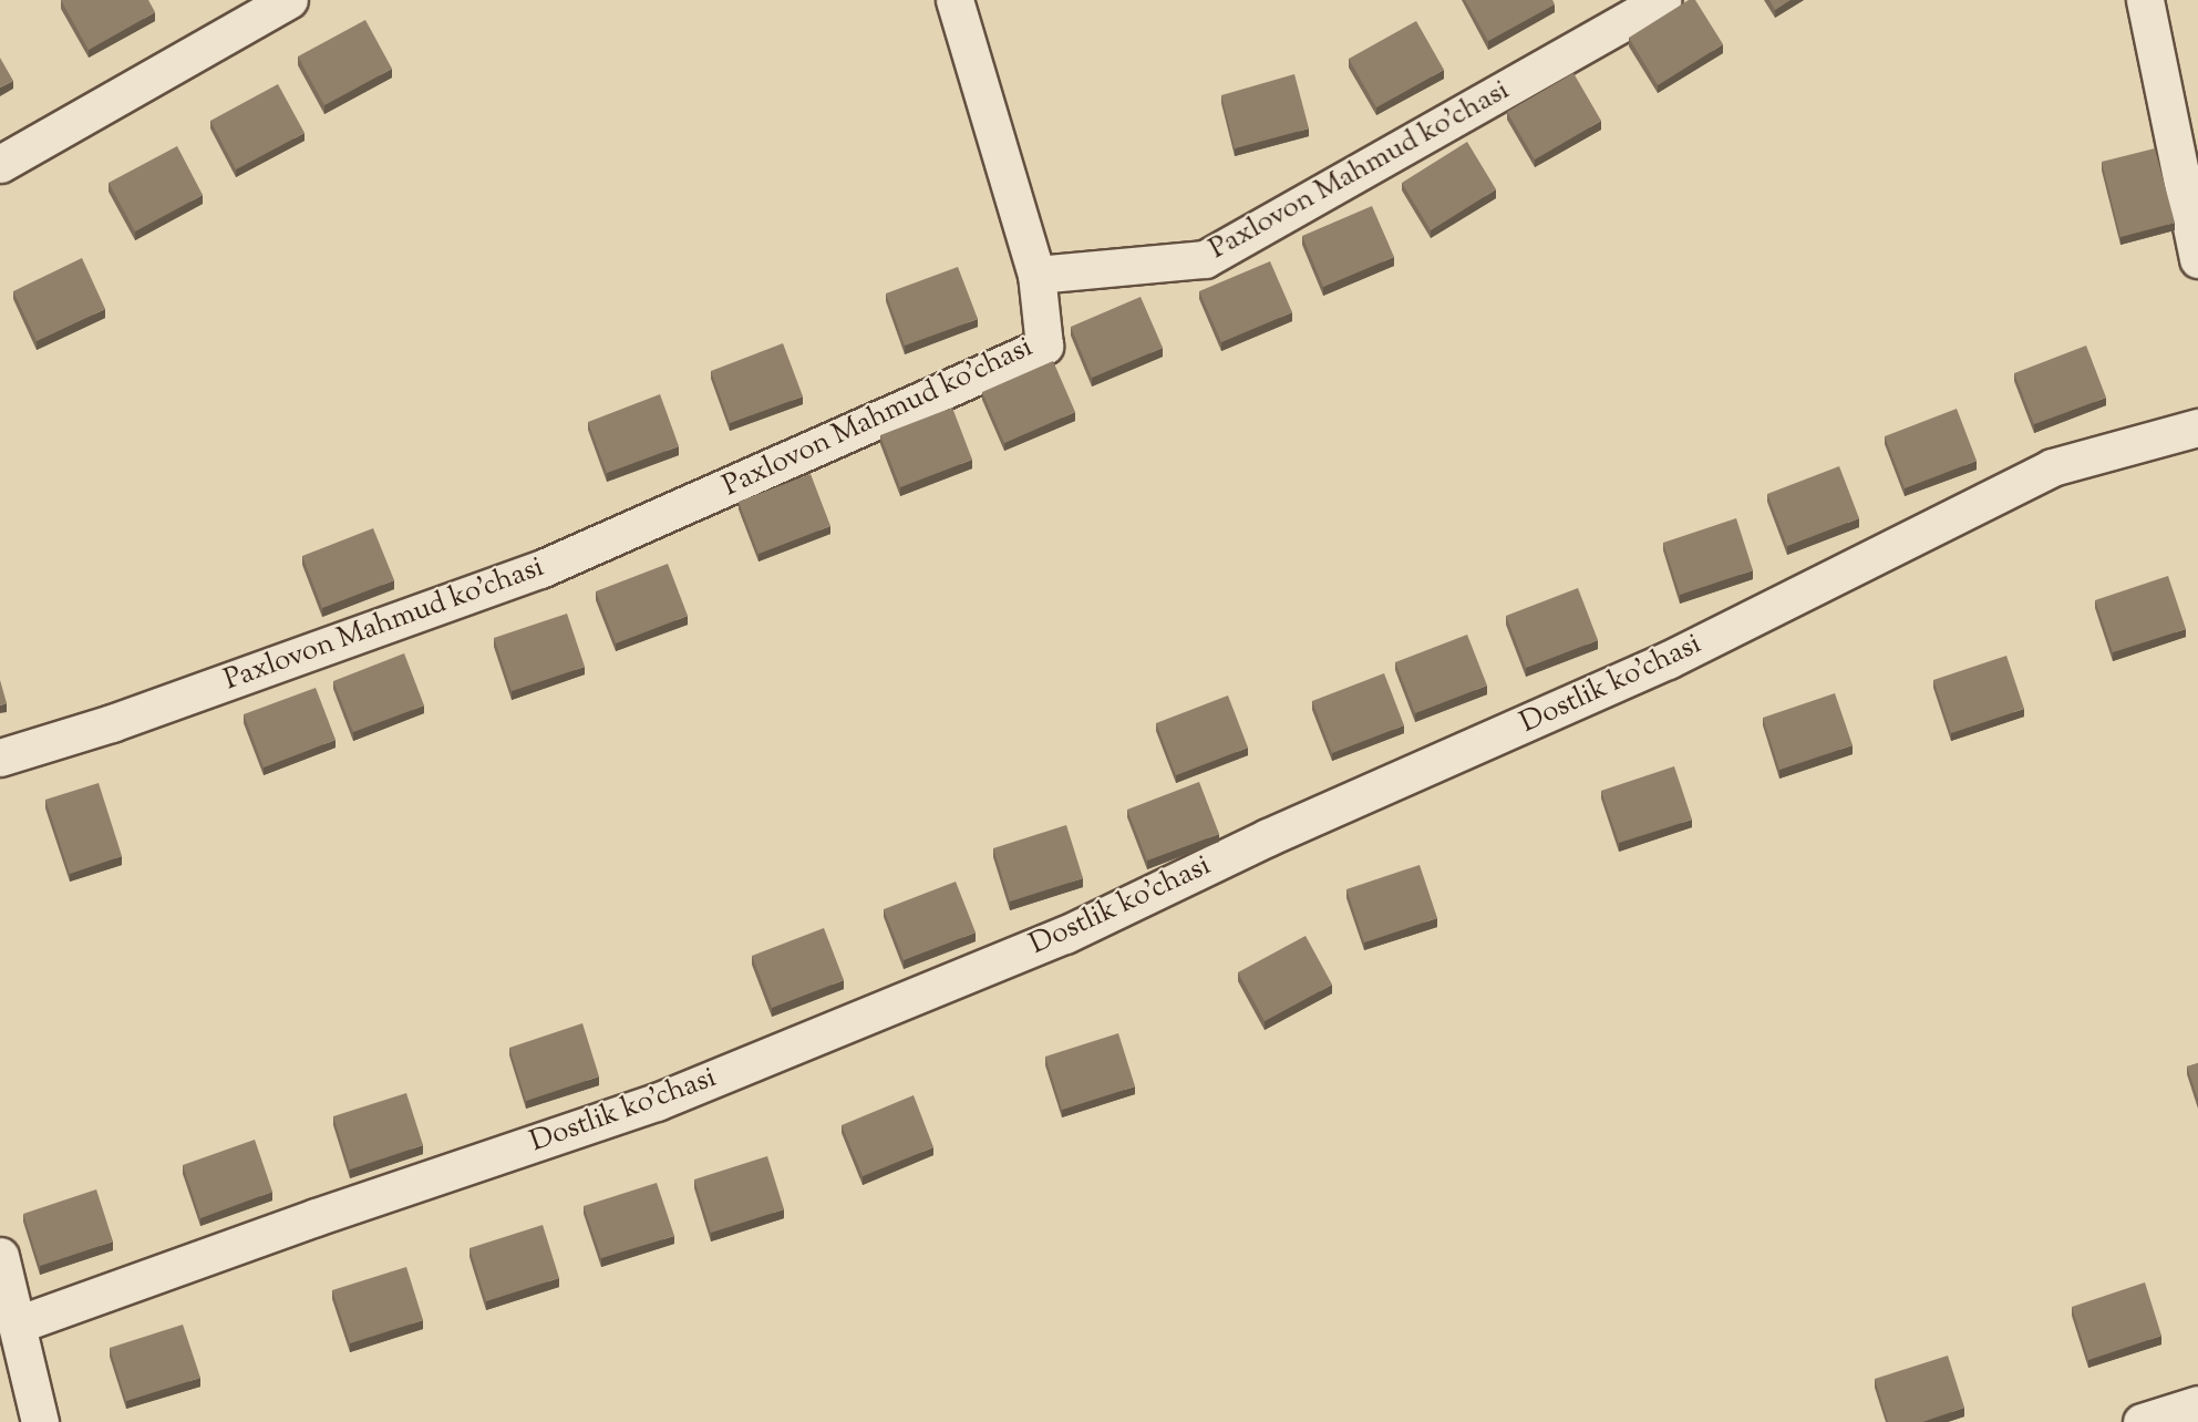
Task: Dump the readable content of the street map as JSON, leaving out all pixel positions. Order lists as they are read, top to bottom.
{
  "streets": {
    "street": ["Paxlovon Mahmud ko'chasi", "Dostlik ko'chasi"]
  }
}
